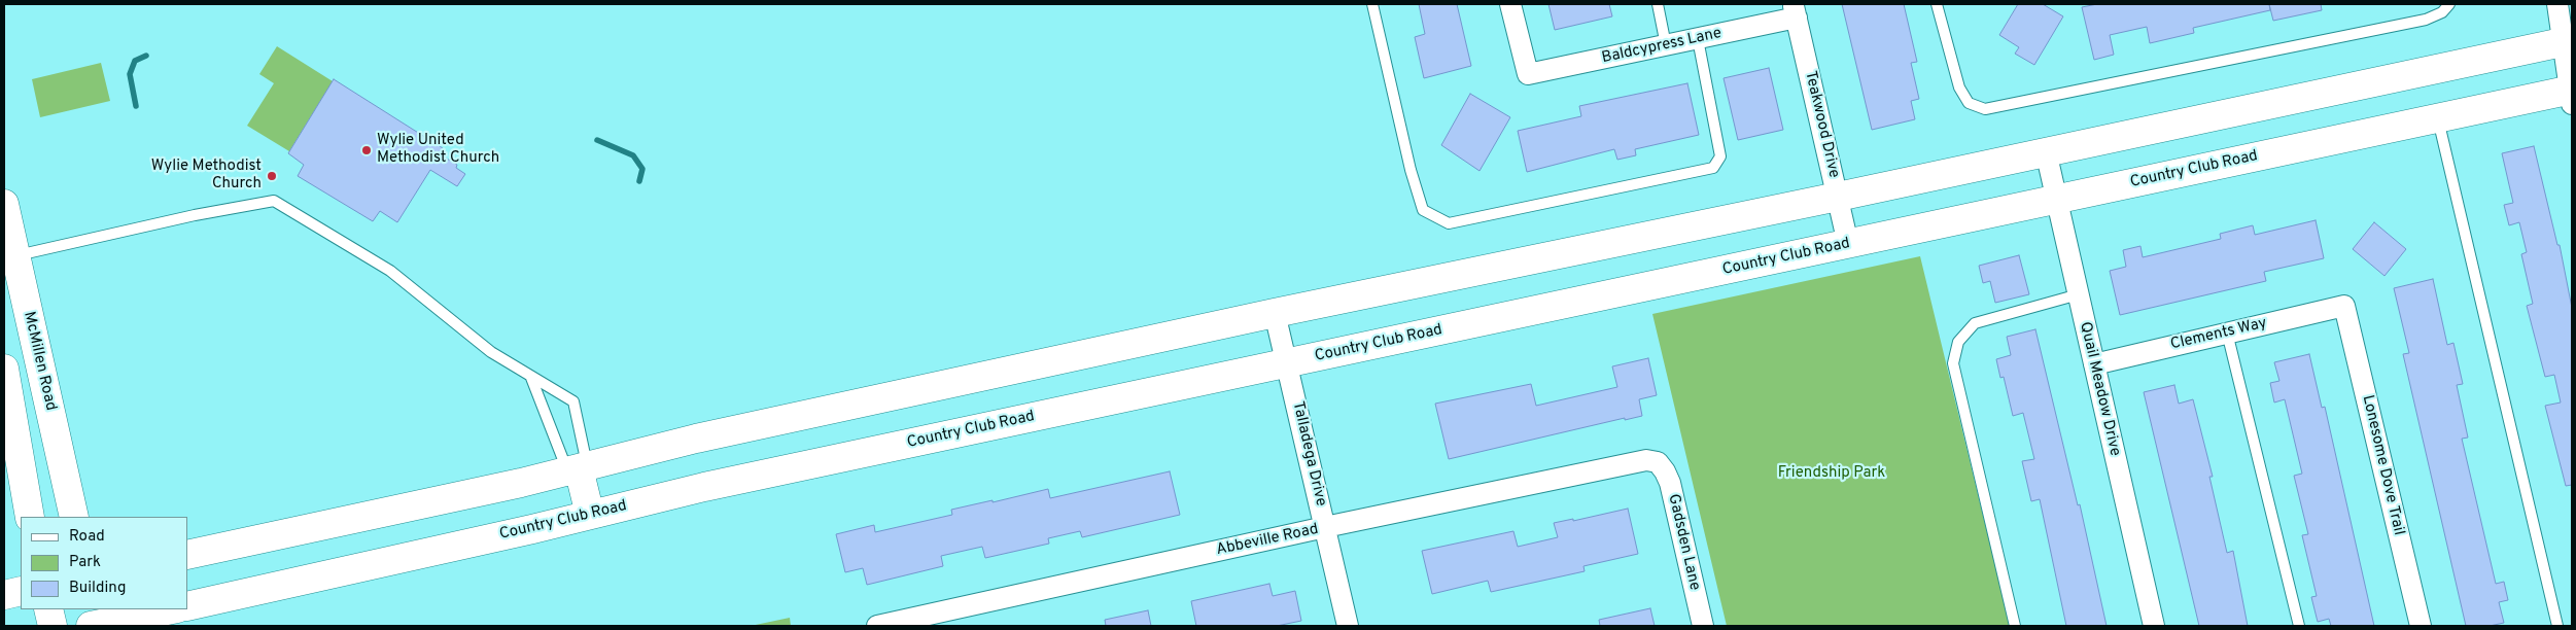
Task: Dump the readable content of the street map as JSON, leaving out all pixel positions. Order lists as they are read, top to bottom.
{
  "streets": {
    "main road": ["Country Club Road", "McMillen Road"],
    "street": [
      "Baldcypress Lane",
      "Teakwood Drive",
      "Clements Way",
      "Quail Meadow Drive",
      "Talladega Drive",
      "Lonesome Dove Trail",
      "Abbeville Road",
      "Gadsden Lane"
    ]
  },
  "crossings": [
    ["Baldcypress Lane", "Teakwood Drive"],
    ["Teakwood Drive", "Country Club Road"],
    ["Country Club Road", "Quail Meadow Drive"],
    ["Country Club Road", "Talladega Drive"],
    ["Clements Way", "Quail Meadow Drive"],
    ["Clements Way", "Lonesome Dove Trail"],
    ["Talladega Drive", "Abbeville Road"],
    ["Abbeville Road", "Gadsden Lane"]
  ],
  "parks": ["Friendship Park"],
  "places": ["Wylie United Methodist Church", "Wylie Methodist Church"],
  "legend": ["Road", "Park", "Building"]
}
